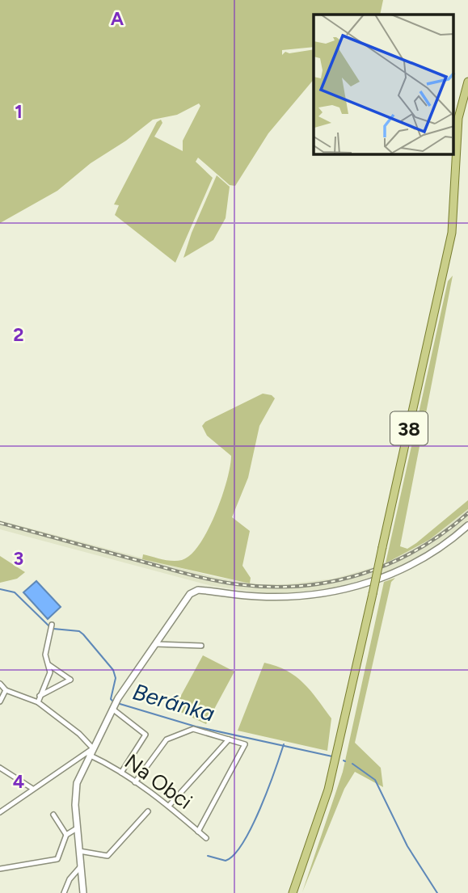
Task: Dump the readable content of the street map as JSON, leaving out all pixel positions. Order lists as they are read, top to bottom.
{
  "streets": {
    "main road": ["38"],
    "street": ["Na Obci"]
  },
  "water": ["Beránka"],
  "grid": {
    "columns": ["A"],
    "rows": [
      "1",
      "2",
      "3",
      "4"
    ]
  }
}
